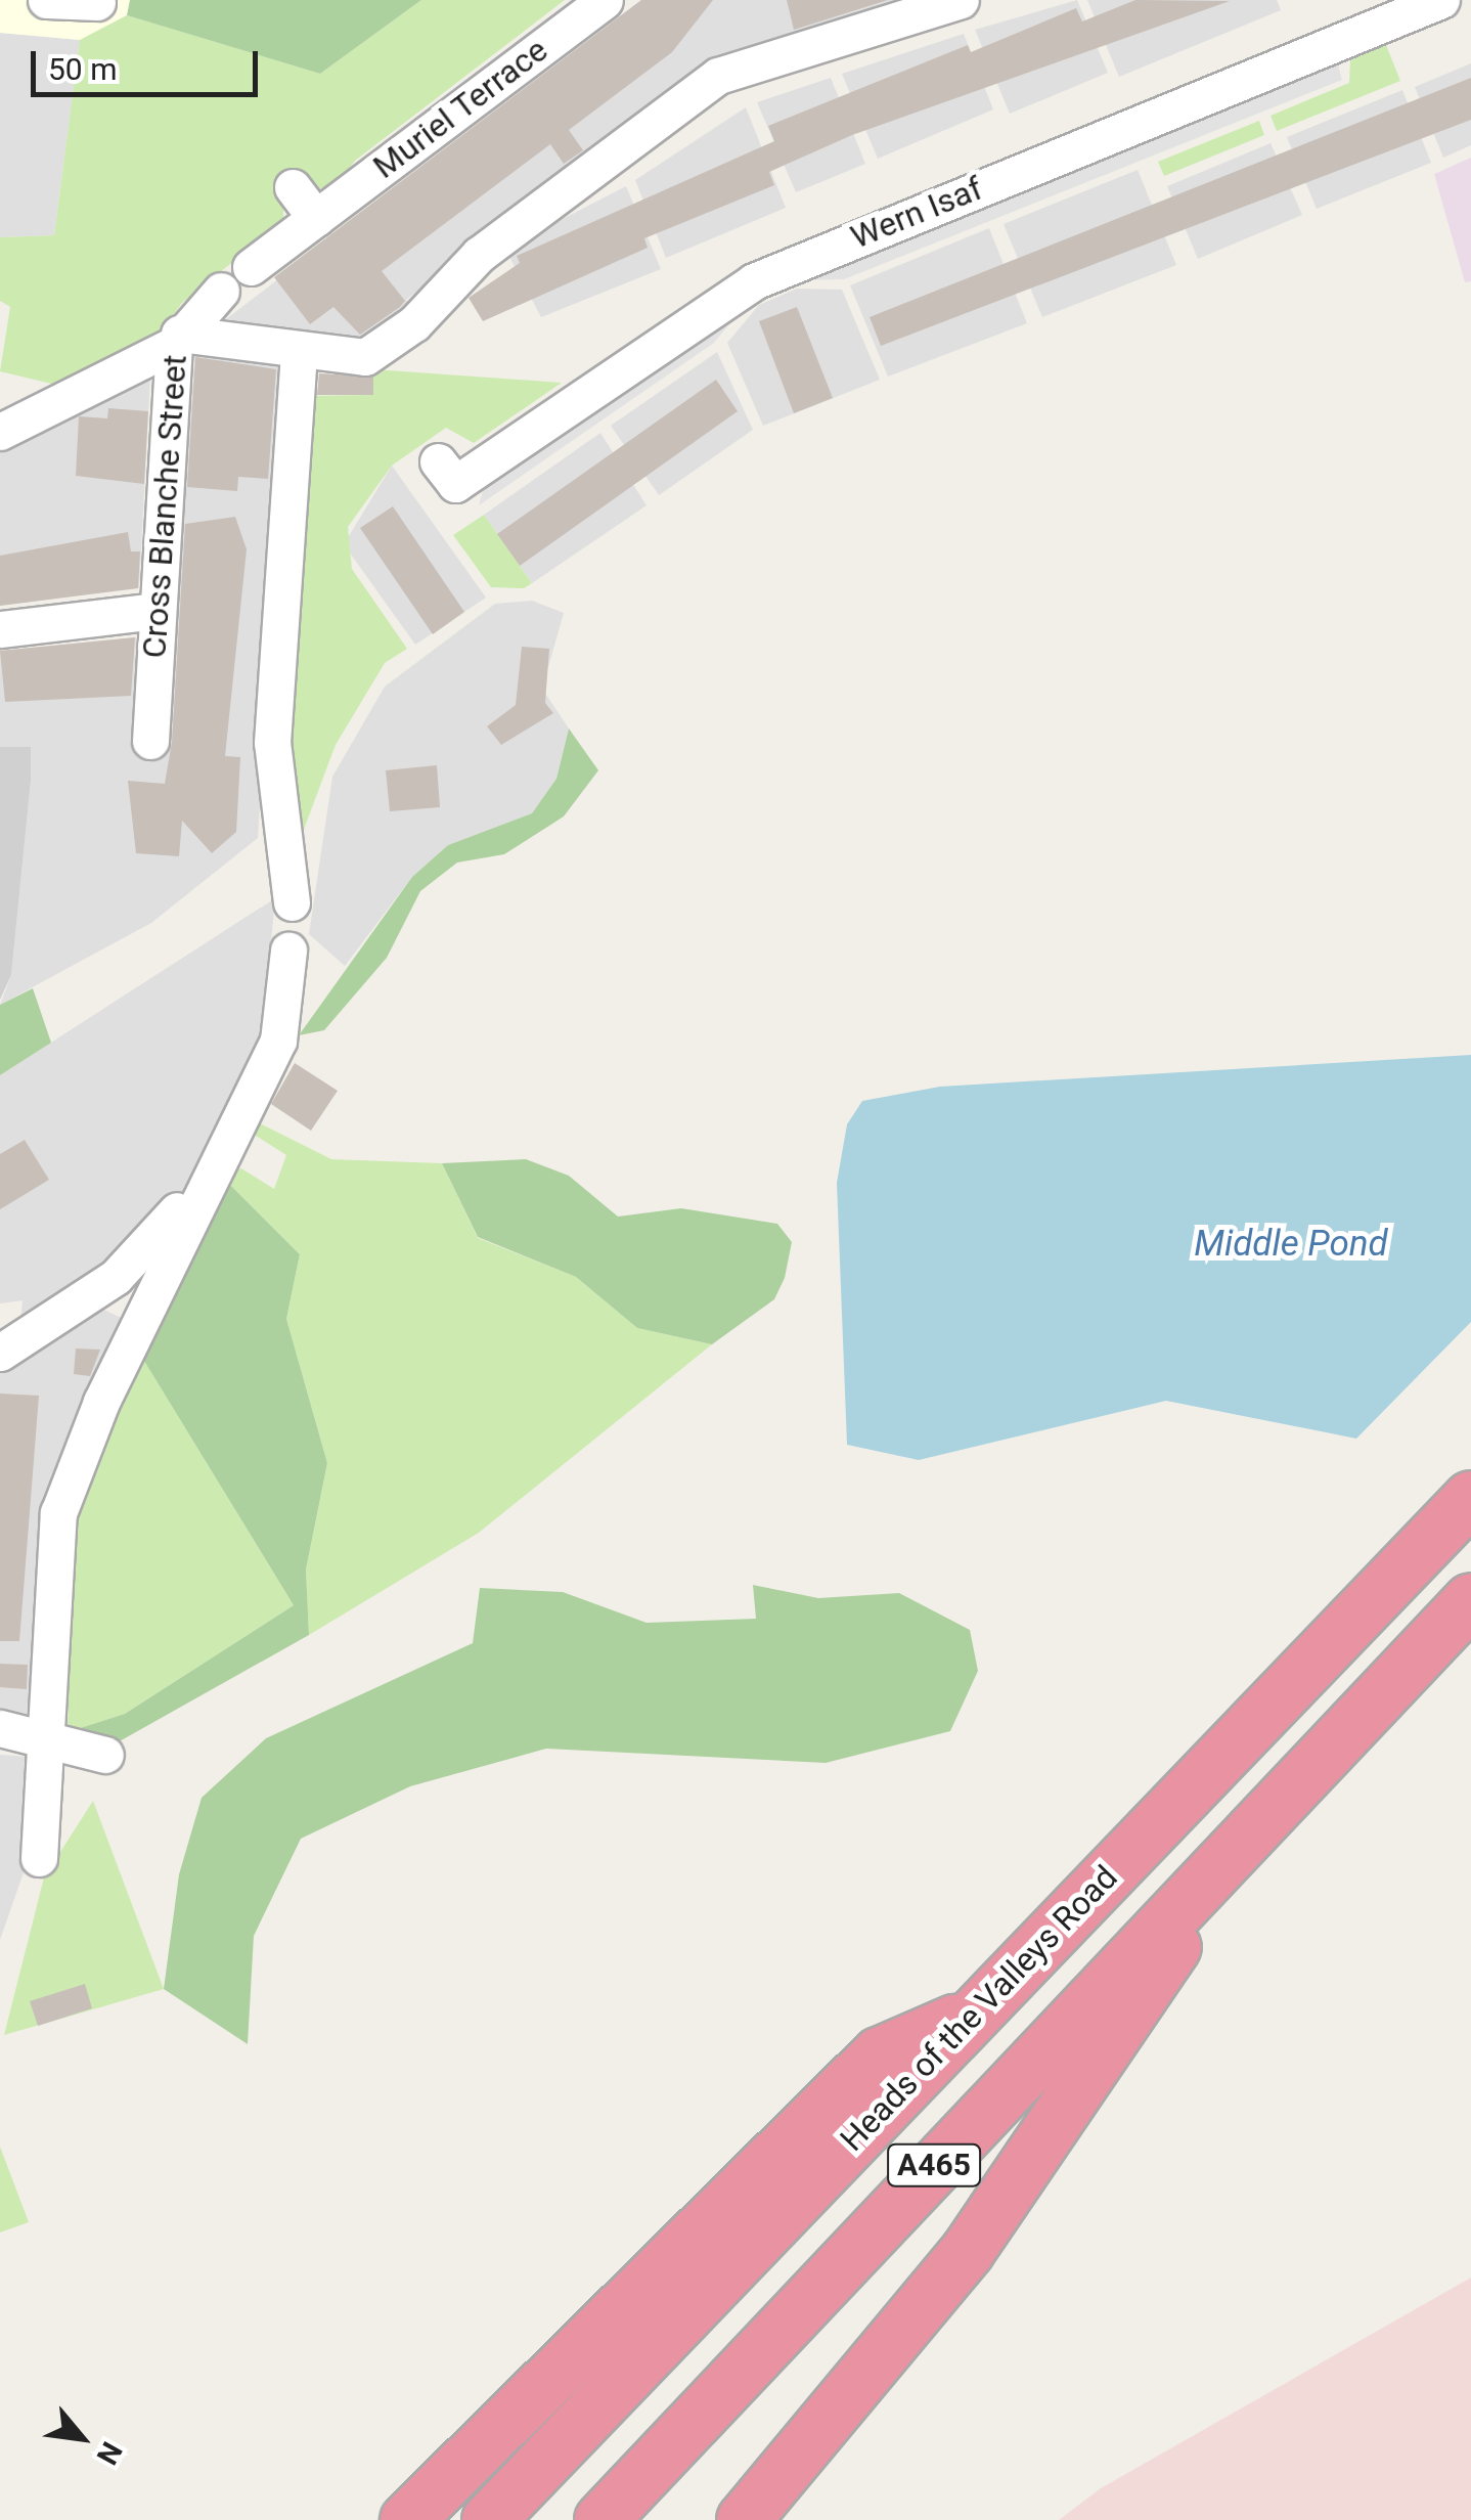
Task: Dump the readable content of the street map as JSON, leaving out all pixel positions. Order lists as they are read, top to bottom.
{
  "streets": {
    "highway": ["Heads of the Valleys Road", "A465"],
    "street": ["Muriel Terrace", "Wern Isaf", "Cross Blanche Street"]
  },
  "water": ["Middle Pond"],
  "scale_bar": "50 m",
  "north": "bottom right"
}
